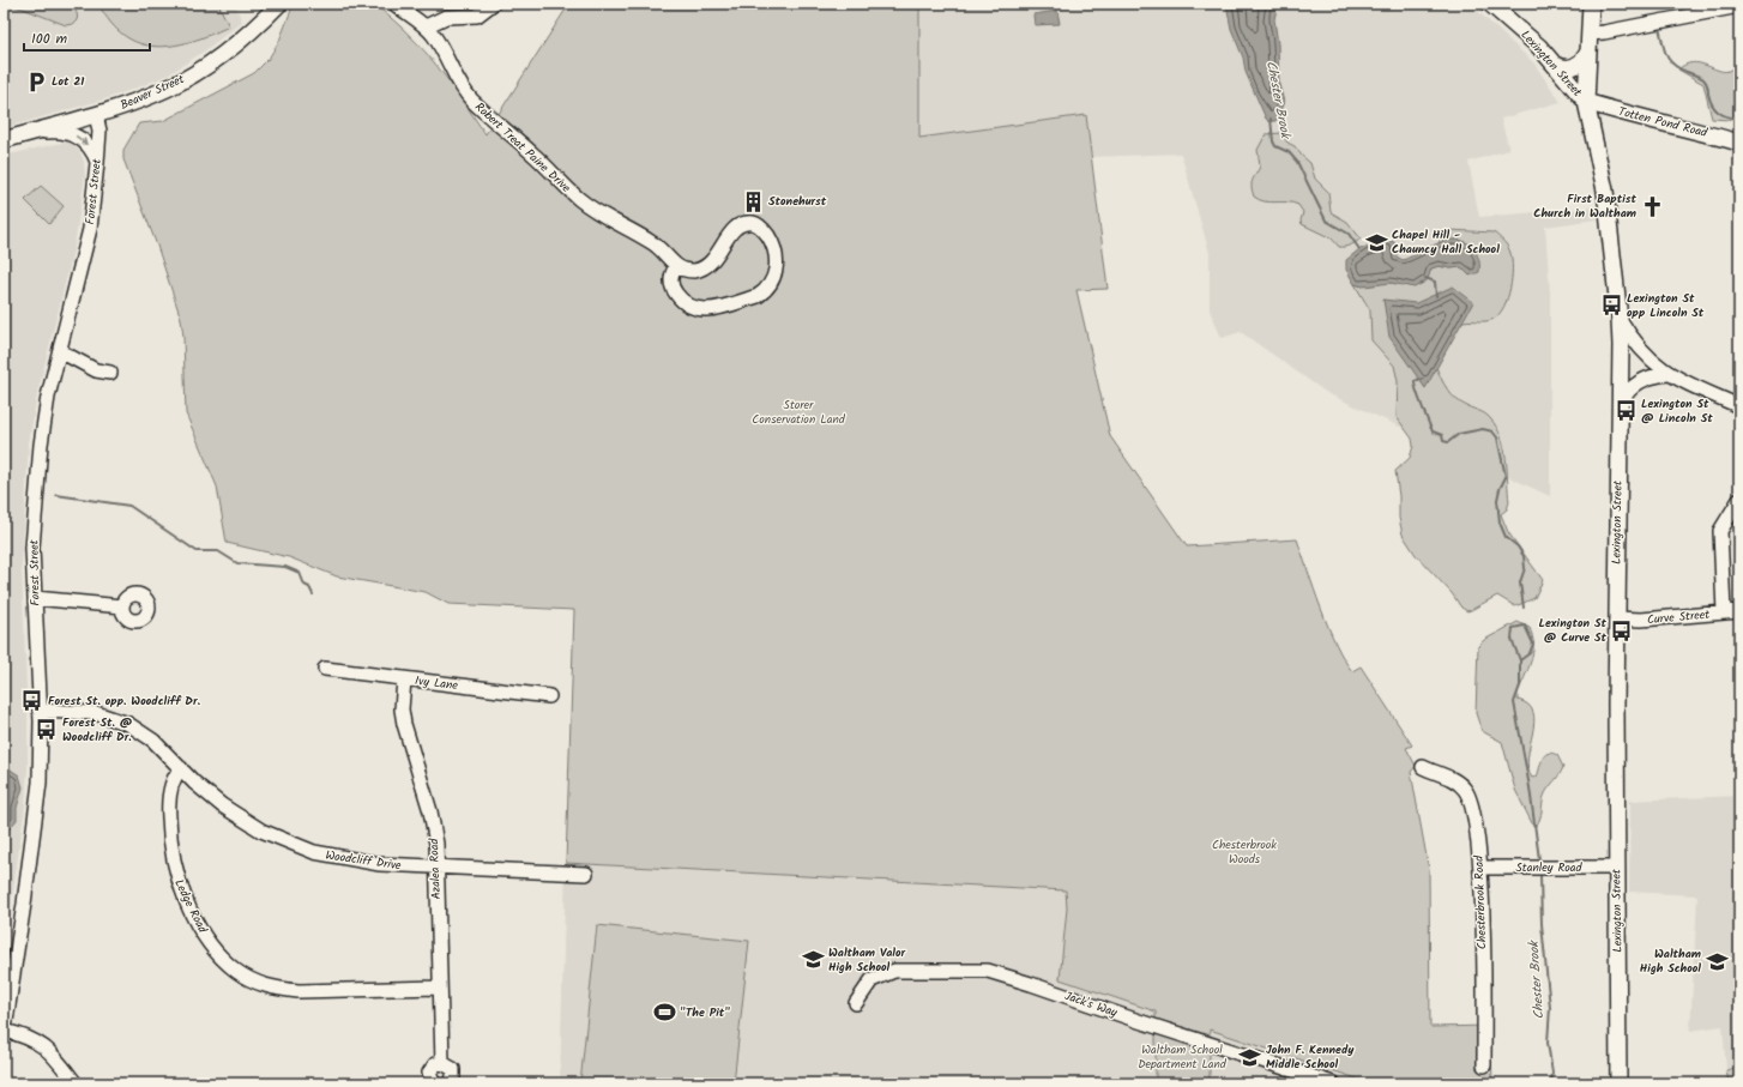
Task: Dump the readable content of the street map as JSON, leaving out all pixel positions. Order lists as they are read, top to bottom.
{
  "streets": {
    "main road": ["Lexington Street", "Beaver Street", "Totten Pond Road"],
    "street": [
      "Robert Treat Paine Drive",
      "Forest Street",
      "Curve Street",
      "Ivy Lane",
      "Woodcliff Drive",
      "Stanley Road",
      "Azalea Road",
      "Chesterbrook Road",
      "Ledge Road",
      "Jack's Way"
    ]
  },
  "crossings": [
    ["Lexington Street", "Totten Pond Road"],
    ["Lexington Street", "Curve Street"],
    ["Lexington Street", "Stanley Road"],
    ["Beaver Street", "Forest Street"],
    ["Forest Street", "Woodcliff Drive"],
    ["Ivy Lane", "Azalea Road"],
    ["Woodcliff Drive", "Azalea Road"],
    ["Woodcliff Drive", "Ledge Road"],
    ["Stanley Road", "Chesterbrook Road"],
    ["Azalea Road", "Ledge Road"]
  ],
  "water": ["Chester Brook"],
  "parks": ["Storer Conservation Land", "Chesterbrook Woods", "Waltham School Department Land"],
  "places": {
    "parking": ["Lot 21"],
    "building": ["Stonehurst"],
    "church": ["First Baptist Church in Waltham"],
    "school or university": [
      "Chapel Hill - Chauncy Hall School",
      "Waltham Valor High School",
      "Waltham High School",
      "John F. Kennedy Middle School"
    ],
    "bus stop": [
      "Lexington St opp Lincoln St",
      "Lexington St @ Lincoln St",
      "Lexington St @ Curve St",
      "Forest St. opp. Woodcliff Dr.",
      "Forest St. @ Woodcliff Dr."
    ],
    "sports": ["\"The Pit\""]
  },
  "scale_bar": "100 m"
}
